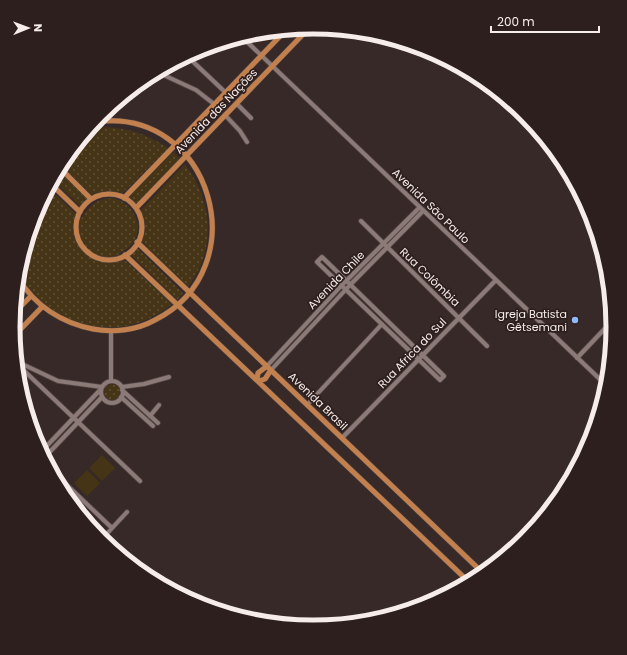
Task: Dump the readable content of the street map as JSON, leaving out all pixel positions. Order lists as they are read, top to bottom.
{
  "streets": {
    "main road": ["Avenida das Nações", "Avenida Brasil"],
    "street": [
      "Avenida São Paulo",
      "Rua Colômbia",
      "Avenida Chile",
      "Rua Africa do Sul"
    ]
  },
  "crossings": [
    ["Avenida das Nações", "Avenida São Paulo"],
    ["Avenida das Nações", "Avenida Brasil"],
    ["Avenida São Paulo", "Avenida Chile"],
    ["Avenida São Paulo", "Rua Africa do Sul"],
    ["Rua Colômbia", "Avenida Chile"],
    ["Rua Colômbia", "Rua Africa do Sul"],
    ["Avenida Chile", "Avenida Brasil"],
    ["Rua Africa do Sul", "Avenida Brasil"]
  ],
  "places": ["Igreja Batista Gêtsemani"],
  "scale_bar": "200 m",
  "north": "right"
}
